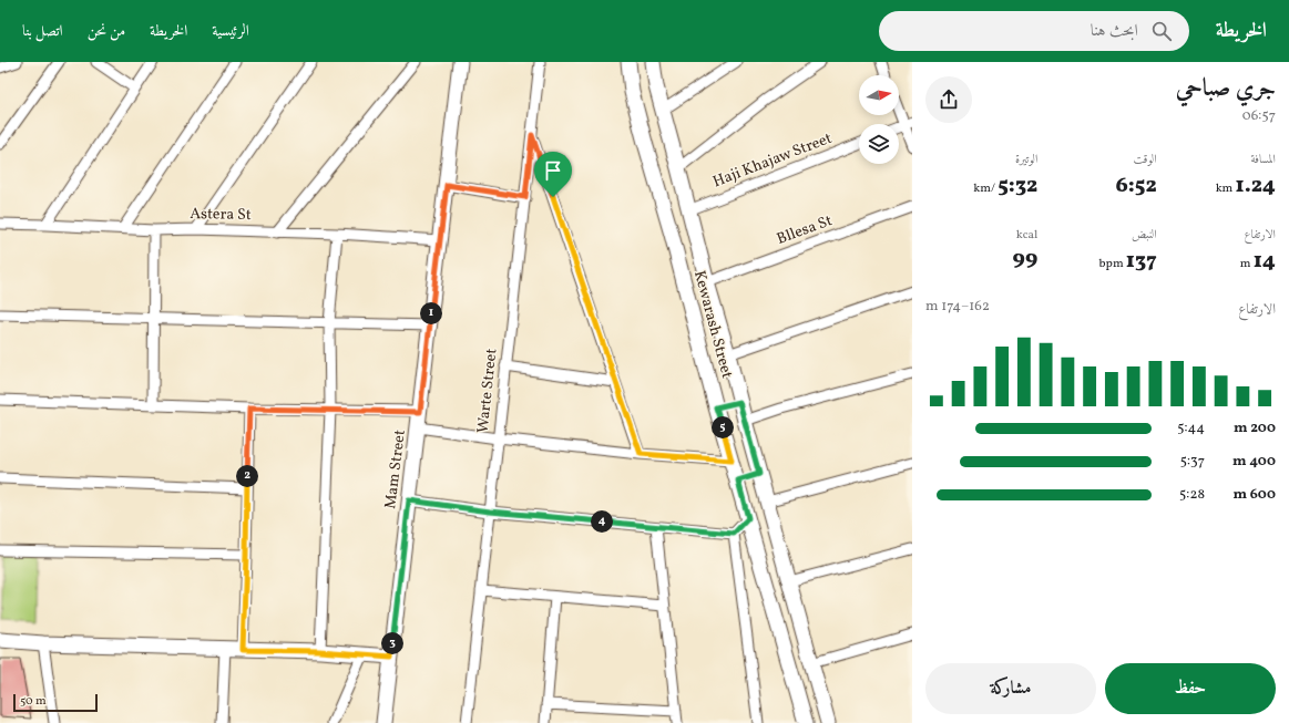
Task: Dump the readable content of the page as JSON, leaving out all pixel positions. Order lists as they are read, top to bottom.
{
  "streets": {
    "main road": ["Kewarash Street", "Mam Street"],
    "street": [
      "‌Haji Khajaw Street",
      "Astera St",
      "Bllesa St",
      "Warte Street"
    ]
  },
  "crossings": [
    ["‌Haji Khajaw Street", "Kewarash Street"],
    ["Astera St", "Mam Street"],
    ["Bllesa St", "Kewarash Street"]
  ],
  "scale_bar": "50 m",
  "north": "right",
  "page": {
    "header": "الخريطة",
    "search": "ابحث هنا",
    "nav": [
      "الرئيسية",
      "الخريطة",
      "من نحن",
      "اتصل بنا"
    ],
    "heading": ["جري صباحي", "06:57"],
    "stats": [
      ["المسافة", "1.24 km"],
      ["الوقت", "6:52"],
      ["الوتيرة", "5:32 /km"],
      ["الارتفاع", "14 m"],
      ["النبض", "137 bpm"],
      ["kcal", "99"]
    ],
    "chart": ["الارتفاع", "162–174 m"],
    "pins": [
      "1",
      "5",
      "2",
      "4",
      "3"
    ],
    "list": [
      {
        "name": "200 m",
        "note": "5:44"
      },
      {
        "name": "400 m",
        "note": "5:37"
      },
      {
        "name": "600 m",
        "note": "5:28"
      }
    ],
    "buttons": ["حفظ", "مشاركة"],
    "scale": "50 m"
  }
}
